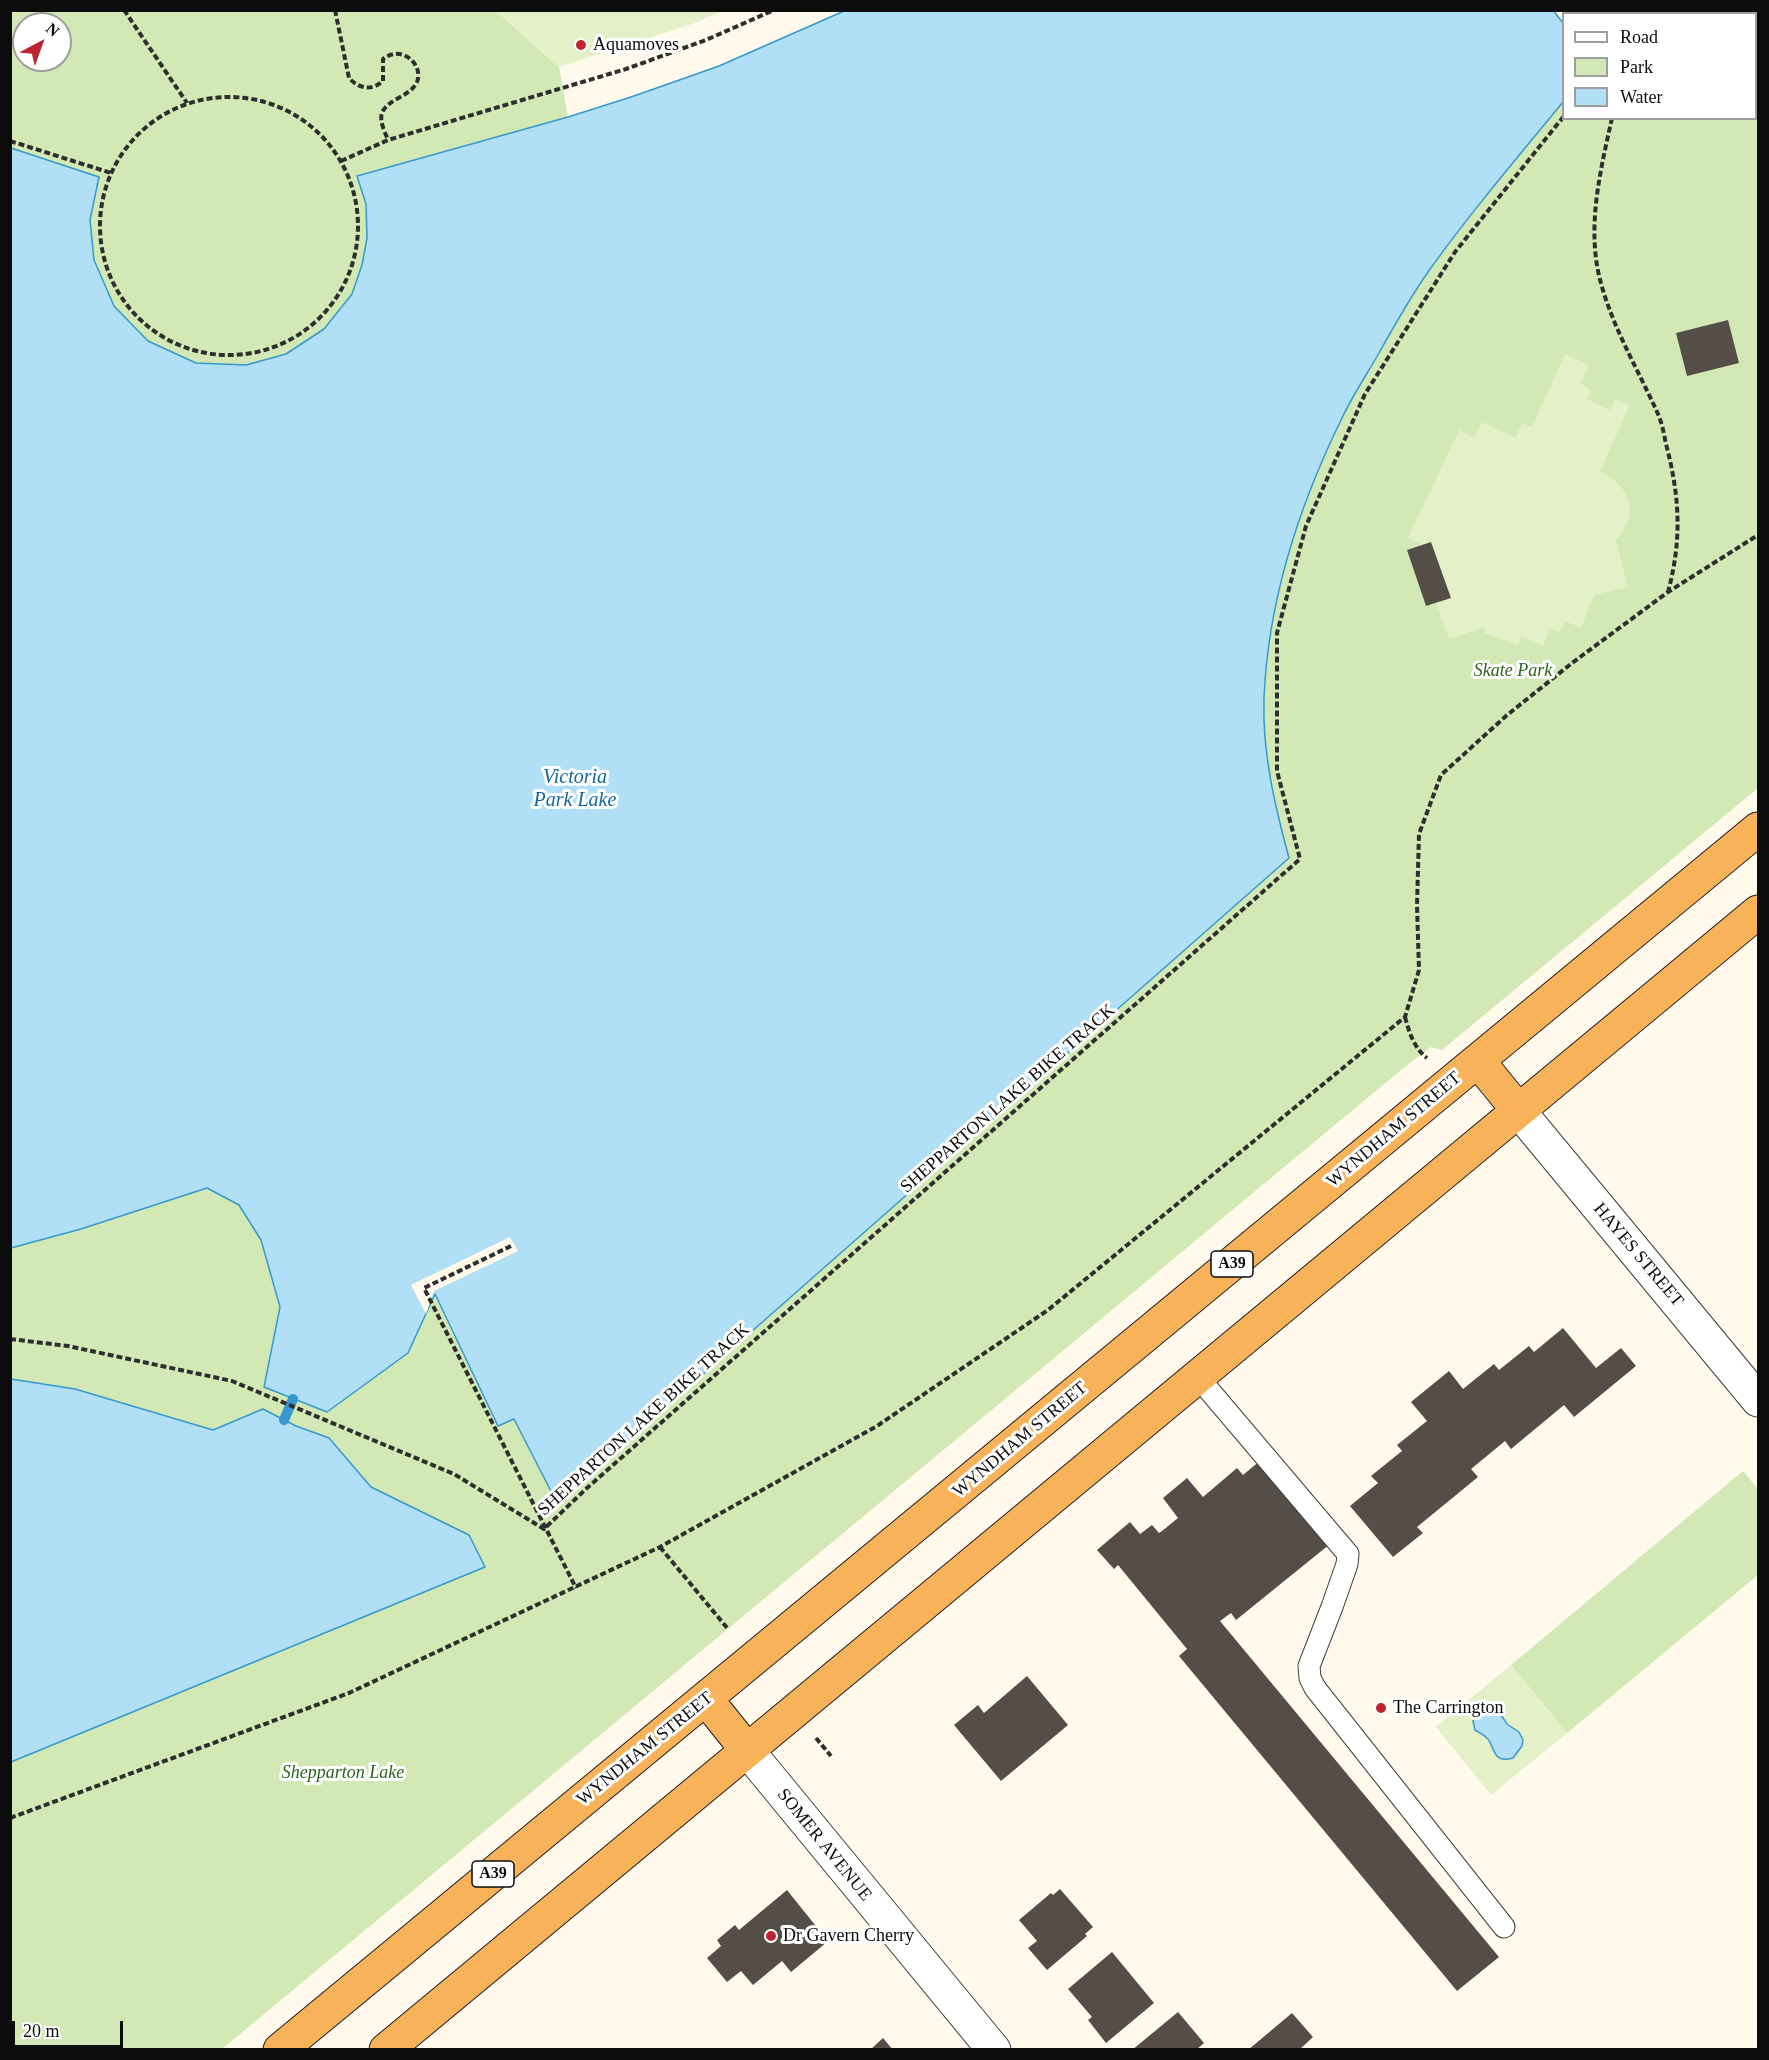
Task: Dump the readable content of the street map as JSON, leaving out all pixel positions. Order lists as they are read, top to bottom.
{
  "streets": {
    "highway": ["WYNDHAM STREET", "A39"],
    "street": ["HAYES STREET", "SOMER AVENUE"],
    "path": ["SHEPPARTON LAKE BIKE TRACK"]
  },
  "water": ["Victoria Park Lake"],
  "parks": ["Skate Park", "Shepparton Lake"],
  "places": ["Aquamoves", "The Carrington", "Dr Gavern Cherry"],
  "legend": ["Road", "Park", "Water"],
  "scale_bar": "20 m",
  "north": "top right"
}
